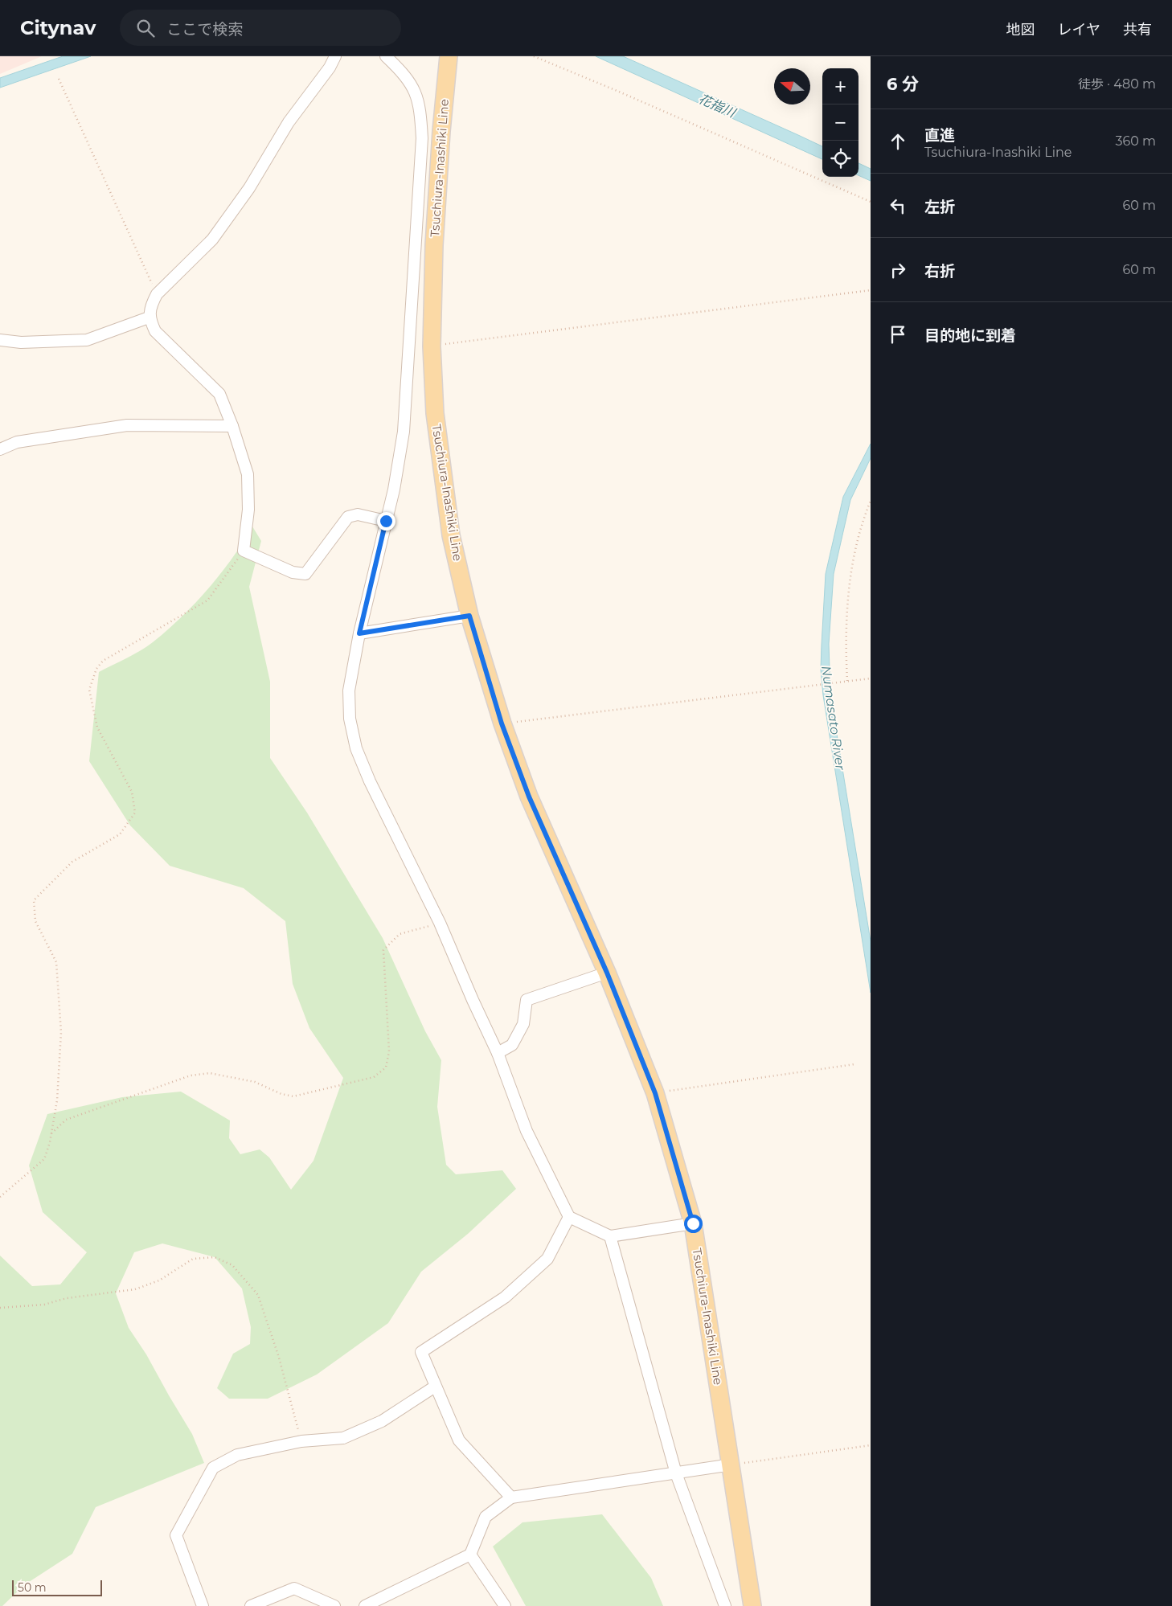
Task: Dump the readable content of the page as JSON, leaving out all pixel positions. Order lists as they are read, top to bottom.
{
  "streets": {
    "main road": ["Tsuchiura-Inashiki Line"]
  },
  "water": ["花指川", "Numasato River"],
  "scale_bar": "50 m",
  "north": "left",
  "page": {
    "header": "Citynav",
    "search": "ここで検索",
    "nav": ["地図", "レイヤ", "共有"],
    "heading": ["6 分", "徒歩 · 480 m"],
    "map_buttons": ["+", "−"],
    "list": [
      ["直進", "Tsuchiura-Inashiki Line", "360 m"],
      ["左折", "60 m"],
      ["右折", "60 m"],
      "目的地に到着"
    ],
    "scale": "50 m"
  }
}
